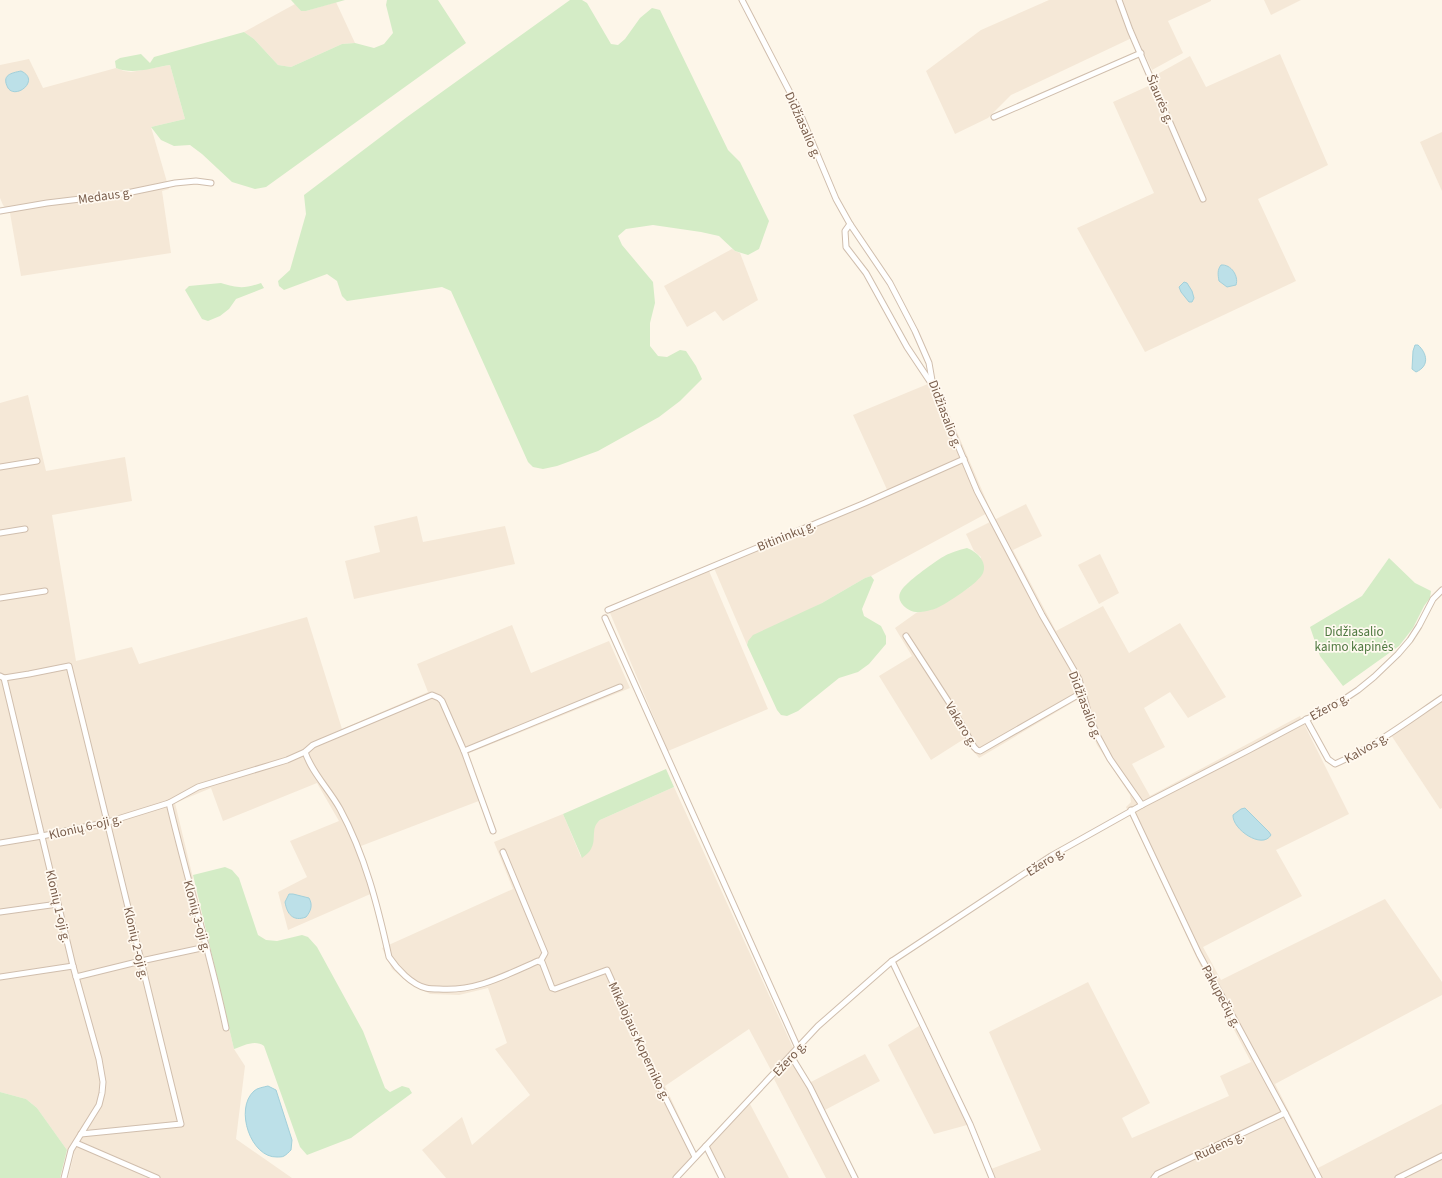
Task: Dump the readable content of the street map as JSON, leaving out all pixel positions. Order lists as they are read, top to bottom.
{
  "streets": {
    "street": [
      "Šiaurės g.",
      "Didžiasalio g.",
      "Medaus g.",
      "Bitininkų g.",
      "Ežero g.",
      "Vakaro g.",
      "Kalvos g.",
      "Klonių 6-oji g.",
      "Klonių 1-oji g.",
      "Klonių 3-oji g.",
      "Klonių 2-oji g.",
      "Pakupečių g.",
      "Mikalojaus Koperniko g.",
      "Rudens g."
    ]
  },
  "crossings": [
    ["Didžiasalio g.", "Bitininkų g."],
    ["Didžiasalio g.", "Ežero g."],
    ["Didžiasalio g.", "Vakaro g."],
    ["Ežero g.", "Kalvos g."],
    ["Ežero g.", "Pakupečių g."],
    ["Ežero g.", "Mikalojaus Koperniko g."],
    ["Klonių 6-oji g.", "Klonių 1-oji g."],
    ["Klonių 6-oji g.", "Klonių 3-oji g."],
    ["Klonių 6-oji g.", "Klonių 2-oji g."],
    ["Klonių 1-oji g.", "Klonių 2-oji g."],
    ["Pakupečių g.", "Rudens g."]
  ],
  "parks": ["Didžiasalio kaimo kapinės"]
}
